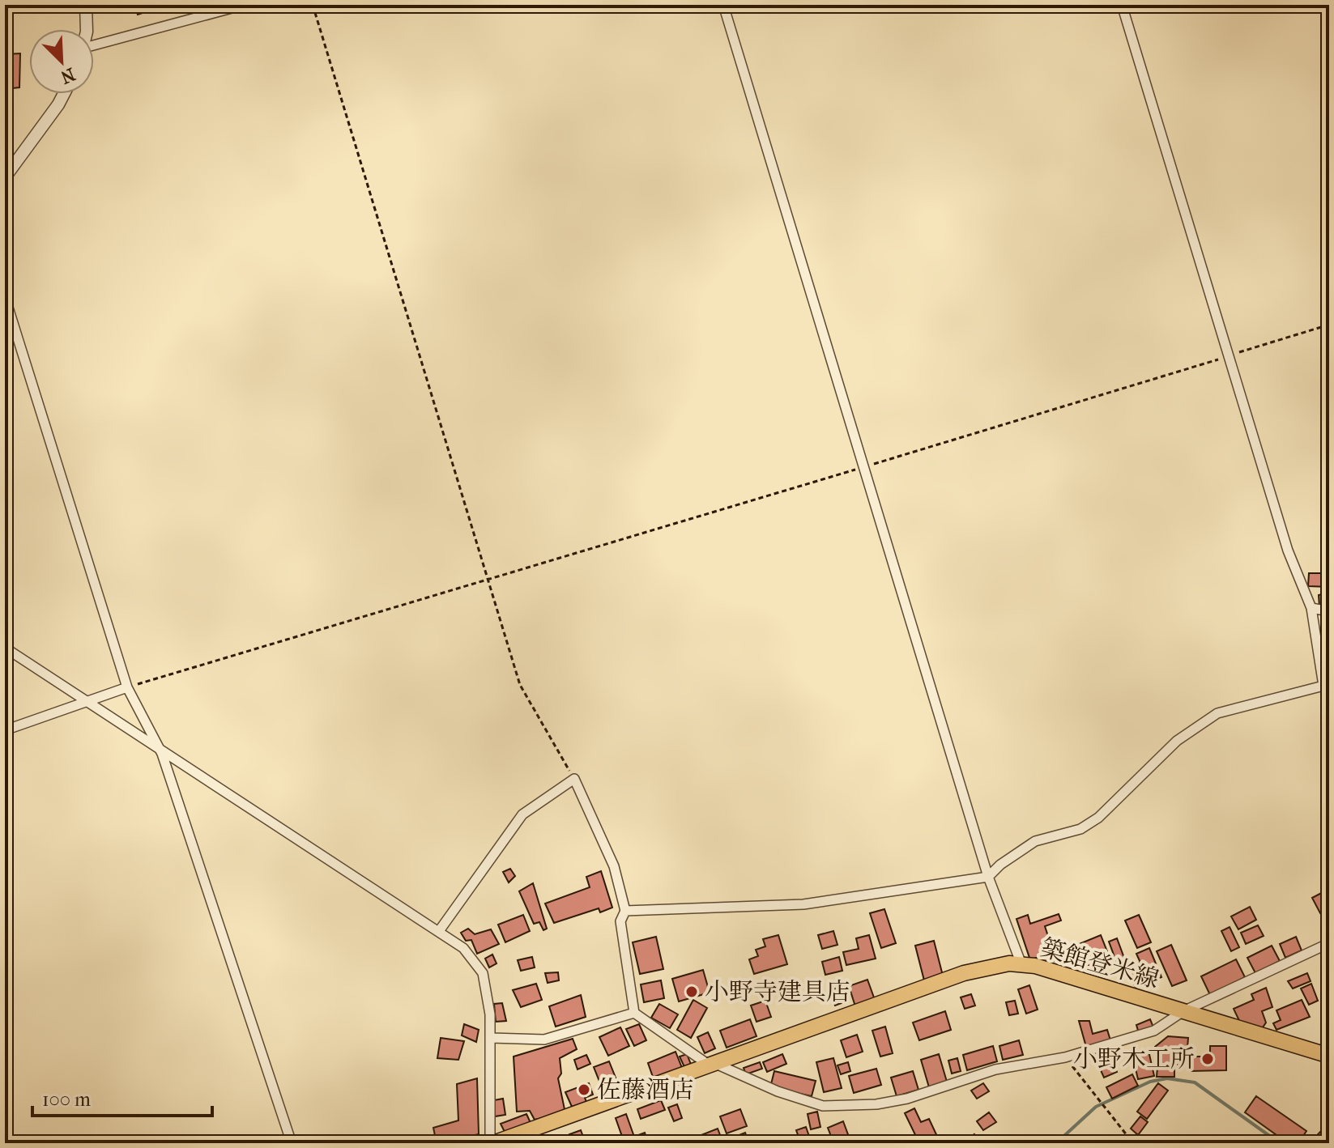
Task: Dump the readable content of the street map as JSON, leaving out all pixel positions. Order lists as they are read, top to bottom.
{
  "streets": {
    "main road": ["築館登米線"]
  },
  "places": ["小野寺建具店", "小野木工所", "佐藤酒店"],
  "scale_bar": "100 m",
  "north": "bottom right"
}
